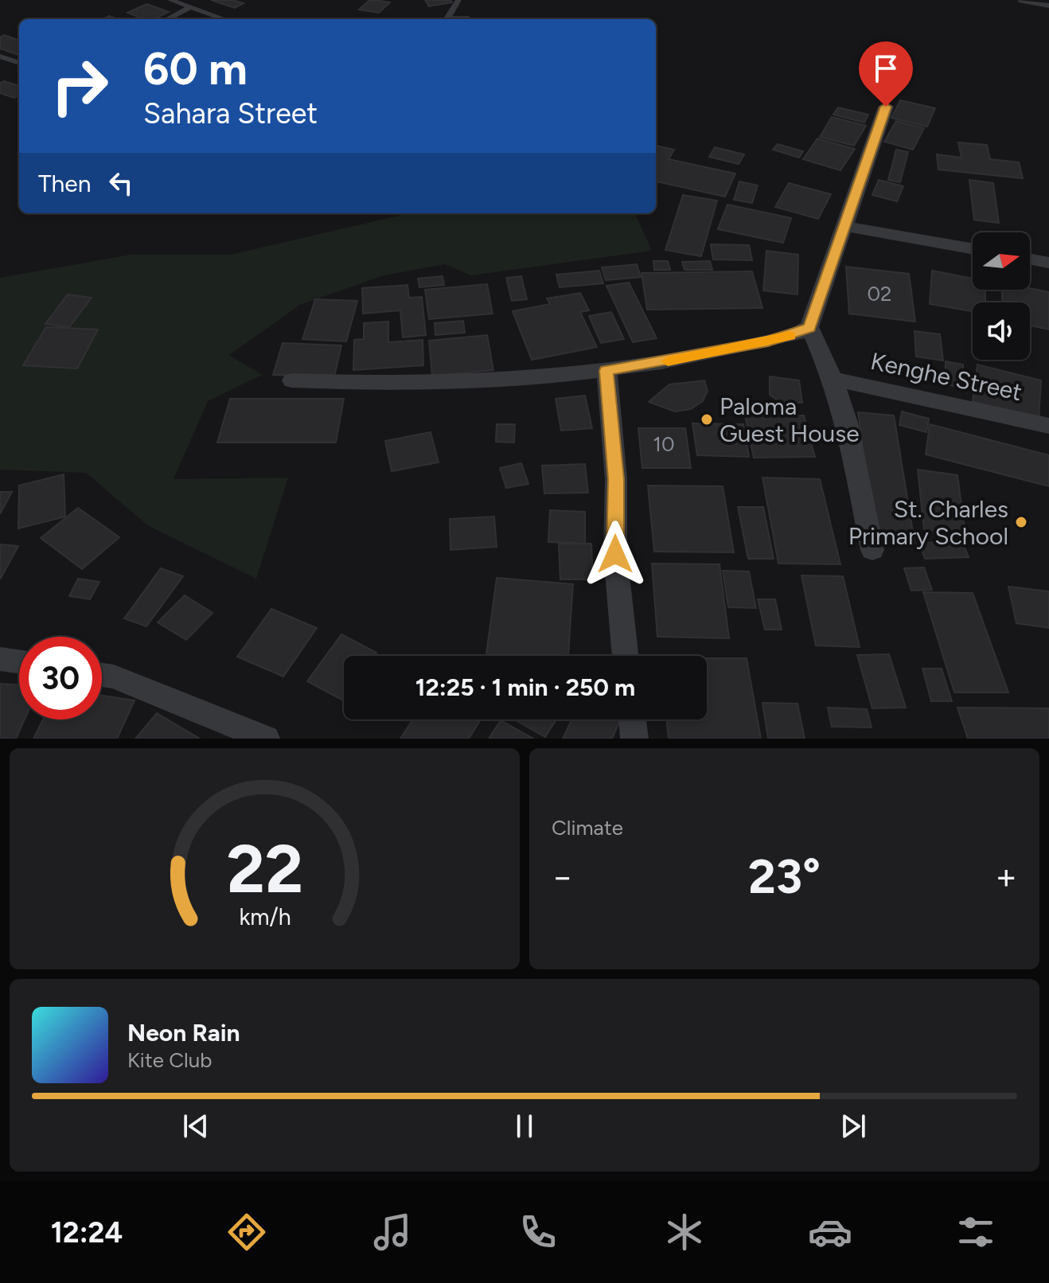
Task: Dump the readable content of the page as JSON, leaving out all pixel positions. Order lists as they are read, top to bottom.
{
  "streets": {
    "street": ["Kenghe Street"]
  },
  "places": ["Paloma Guest House", "St. Charles Primary School"],
  "house_numbers": ["02", "10"],
  "north": "right",
  "page": {
    "turn": ["60 m", "Sahara Street"],
    "then": "Then",
    "limit": "30",
    "trip": "12:25 · 1 min · 250 m",
    "tile": "Climate",
    "heat": ["−", "23°", "+"],
    "song": ["Neon Rain", "Kite Club"],
    "tabs": "12:24",
    "gauge": ["22", "km/h"]
  }
}
